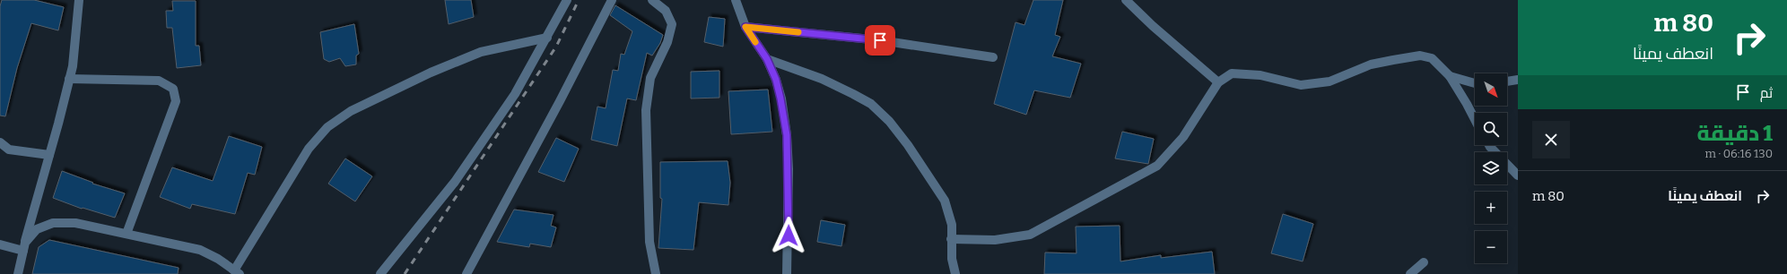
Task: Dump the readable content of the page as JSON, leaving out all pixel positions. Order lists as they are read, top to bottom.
{
  "north": "bottom right",
  "page": {
    "turn": ["80 m", "انعطف يمينًا"],
    "map_buttons": ["+", "−"],
    "then": "ثم",
    "heading": ["1 دقيقة", "130 m · 06:16"],
    "list": [
      {
        "name": "انعطف يمينًا",
        "value": "80 m"
      }
    ]
  }
}
